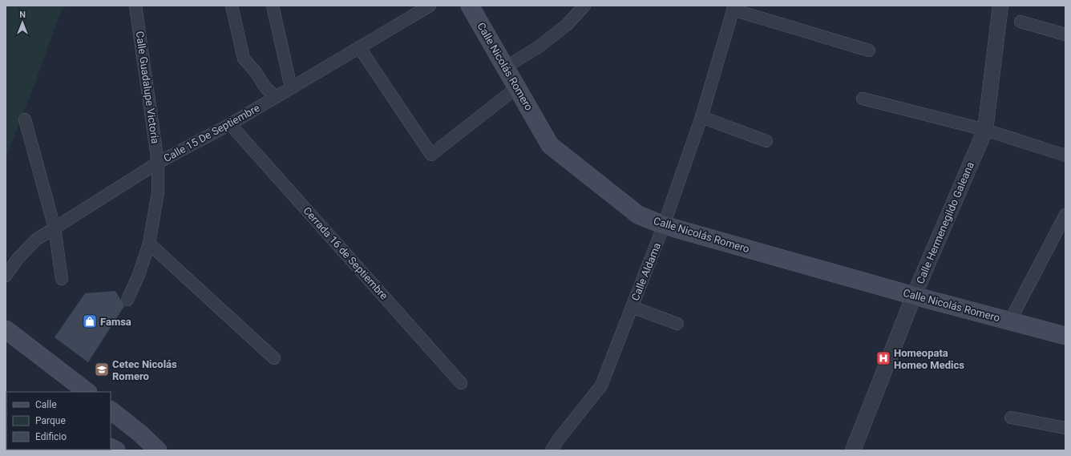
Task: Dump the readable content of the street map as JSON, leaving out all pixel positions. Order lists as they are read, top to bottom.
{
  "streets": {
    "main road": ["Calle Nicolás Romero"],
    "street": [
      "Calle Guadalupe Victoria",
      "Calle 15 De Septiembre",
      "Calle Hermenegildo Galeana",
      "Cerrada 16 de Septiembre",
      "Calle Aldama"
    ]
  },
  "crossings": [
    ["Calle Nicolás Romero", "Calle Hermenegildo Galeana"],
    ["Calle Nicolás Romero", "Calle Aldama"],
    ["Calle Guadalupe Victoria", "Calle 15 De Septiembre"],
    ["Calle 15 De Septiembre", "Cerrada 16 de Septiembre"]
  ],
  "places": {
    "shop": ["Famsa"],
    "hospital": ["Homeopata Homeo Medics"],
    "school or university": ["Cetec Nicolás Romero"]
  },
  "legend": ["Calle", "Parque", "Edificio"],
  "north": "top"
}
